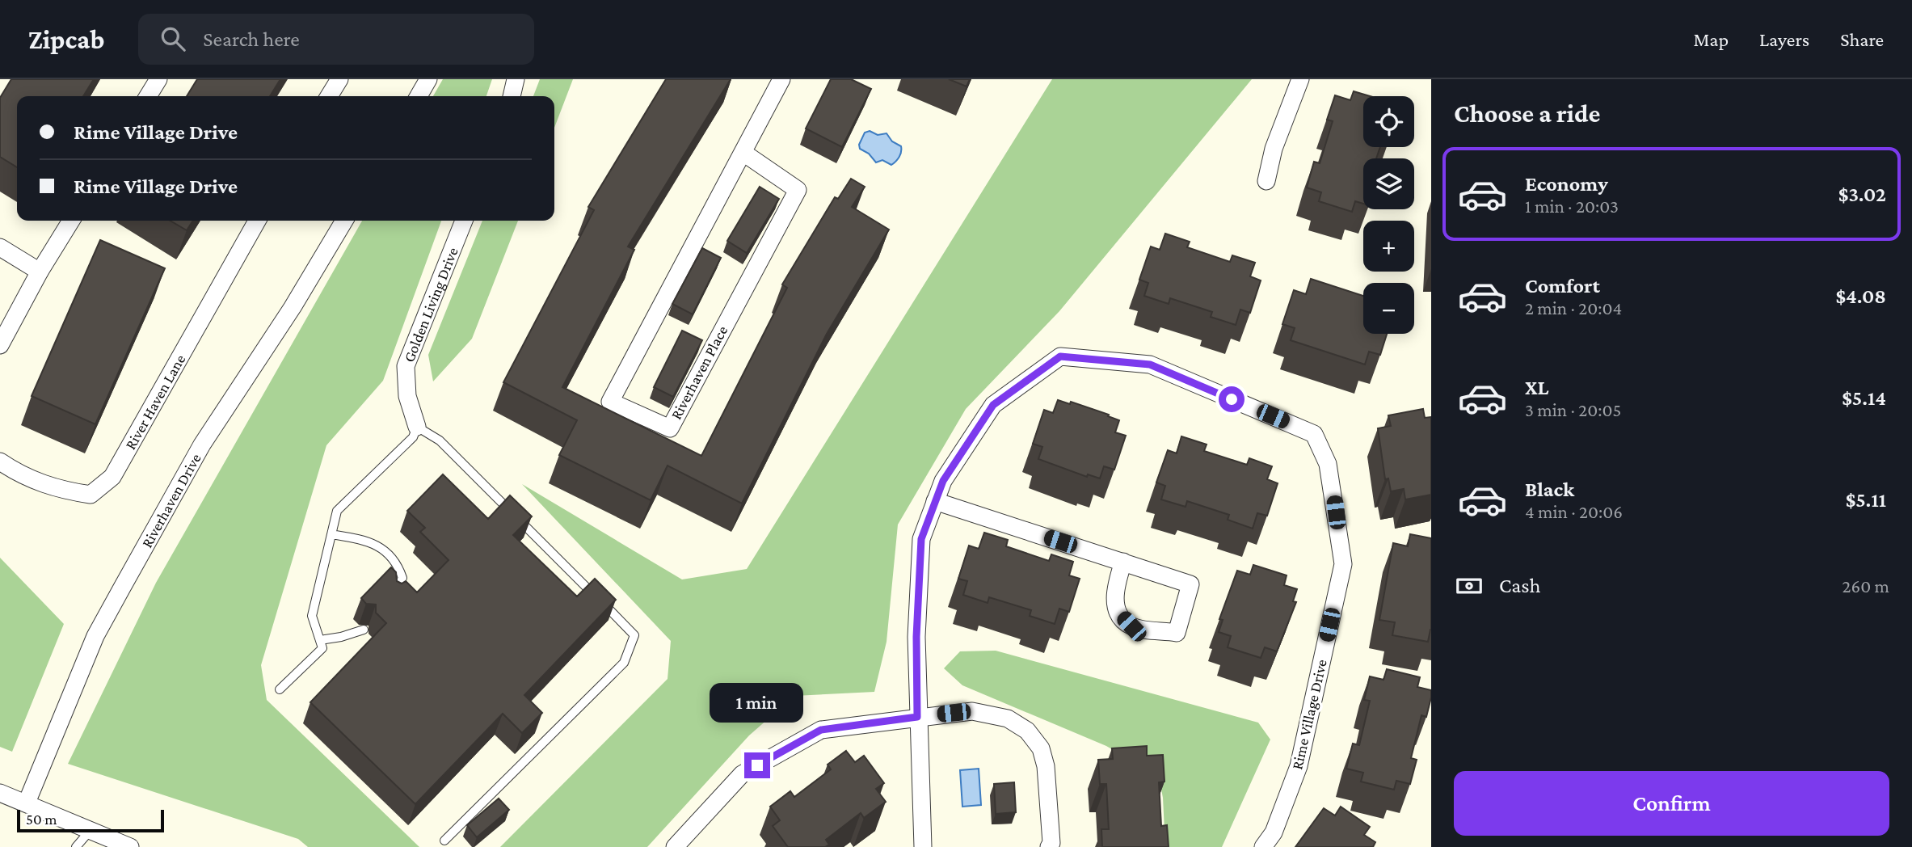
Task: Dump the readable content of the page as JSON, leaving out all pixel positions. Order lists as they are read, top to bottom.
{
  "streets": {
    "street": [
      "Golden Living Drive",
      "Riverhaven Place",
      "River Haven Lane",
      "Riverhaven Drive",
      "Rime Village Drive"
    ]
  },
  "scale_bar": "50 m",
  "page": {
    "header": "Zipcab",
    "search": "Search here",
    "nav": ["Map", "Layers", "Share"],
    "heading": "Choose a ride",
    "map_buttons": ["+", "−"],
    "banner": ["Rime Village Drive", "Rime Village Drive"],
    "list": [
      {
        "name": "Economy",
        "note": "1 min · 20:03",
        "value": "$3.02"
      },
      {
        "name": "Comfort",
        "note": "2 min · 20:04",
        "value": "$4.08"
      },
      {
        "name": "XL",
        "note": "3 min · 20:05",
        "value": "$5.14"
      },
      {
        "name": "Black",
        "note": "4 min · 20:06",
        "value": "$5.11"
      }
    ],
    "pay": ["Cash", "260 m"],
    "bubble": "1 min",
    "buttons": "Confirm",
    "scale": "50 m"
  }
}
